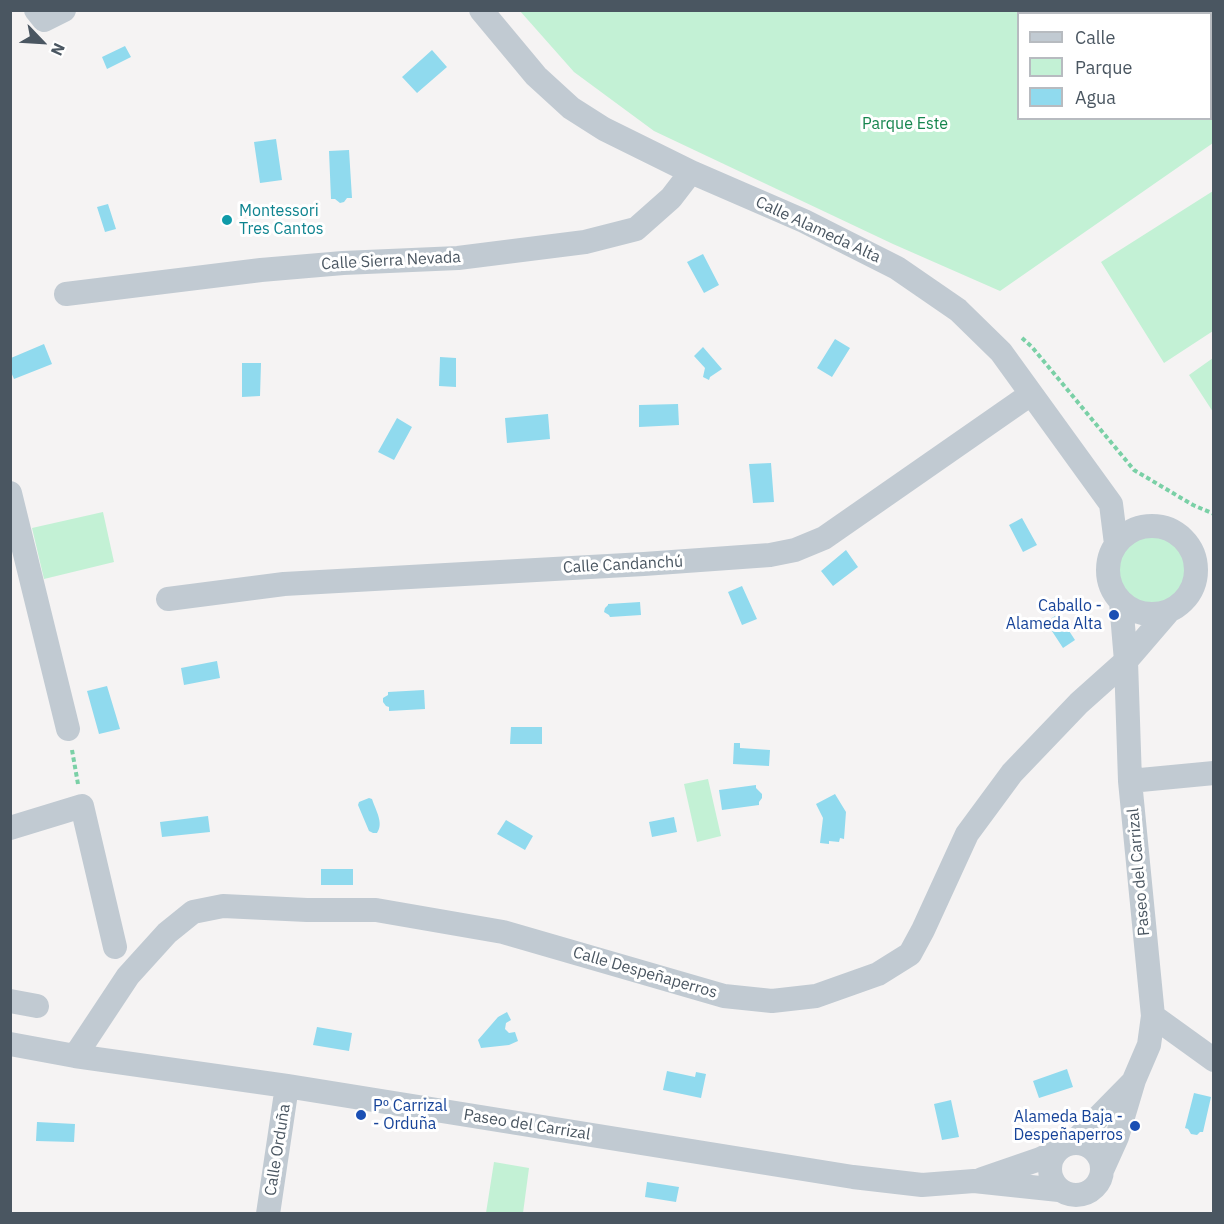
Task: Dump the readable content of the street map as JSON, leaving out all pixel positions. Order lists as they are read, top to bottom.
{
  "streets": {
    "street": [
      "Calle Alameda Alta",
      "Calle Sierra Nevada",
      "Calle Candanchú",
      "Paseo del Carrizal",
      "Calle Despeñaperros",
      "Calle Orduña"
    ]
  },
  "crossings": [
    ["Calle Alameda Alta", "Calle Sierra Nevada"],
    ["Calle Alameda Alta", "Calle Candanchú"],
    ["Calle Alameda Alta", "Paseo del Carrizal"],
    ["Paseo del Carrizal", "Calle Despeñaperros"],
    ["Paseo del Carrizal", "Calle Orduña"]
  ],
  "parks": ["Parque Este"],
  "places": [
    "Montessori Tres Cantos",
    "Caballo - Alameda Alta",
    "Pº Carrizal - Orduña",
    "Alameda Baja - Despeñaperros"
  ],
  "legend": ["Calle", "Parque", "Agua"],
  "north": "bottom right"
}
